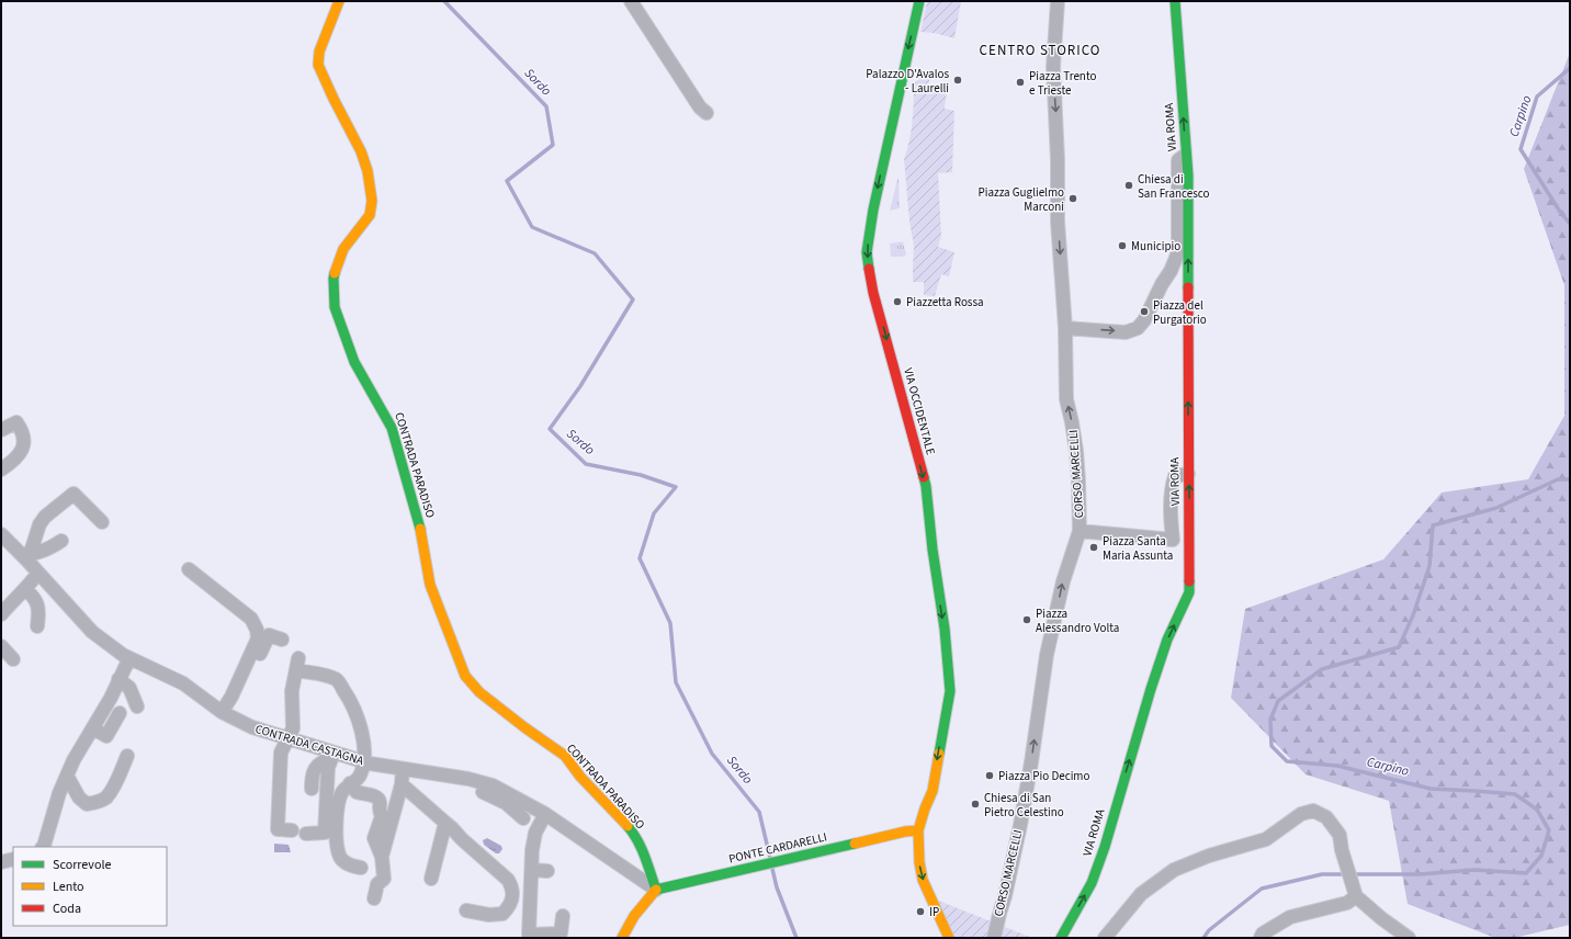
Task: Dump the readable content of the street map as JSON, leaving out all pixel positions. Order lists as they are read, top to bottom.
{
  "streets": {
    "main road": [
      "VIA ROMA",
      "VIA OCCIDENTALE",
      "CONTRADA PARADISO",
      "PONTE CARDARELLI"
    ],
    "street": ["CORSO MARCELLI", "CONTRADA CASTAGNA"]
  },
  "crossings": [
    ["VIA OCCIDENTALE", "PONTE CARDARELLI"],
    ["CONTRADA PARADISO", "CONTRADA CASTAGNA"],
    ["CONTRADA PARADISO", "PONTE CARDARELLI"],
    ["CONTRADA CASTAGNA", "PONTE CARDARELLI"]
  ],
  "one_way": ["VIA ROMA", "VIA OCCIDENTALE"],
  "districts": ["CENTRO STORICO"],
  "water": ["Sordo", "Carpino"],
  "places": [
    "Palazzo D'Avalos - Laurelli",
    "Piazza Trento e Trieste",
    "Chiesa di San Francesco",
    "Piazza Guglielmo Marconi",
    "Municipio",
    "Piazzetta Rossa",
    "Piazza del Purgatorio",
    "Piazza Santa Maria Assunta",
    "Piazza Alessandro Volta",
    "Piazza Pio Decimo",
    "Chiesa di San Pietro Celestino",
    "IP"
  ],
  "legend": ["Scorrevole", "Lento", "Coda"]
}
